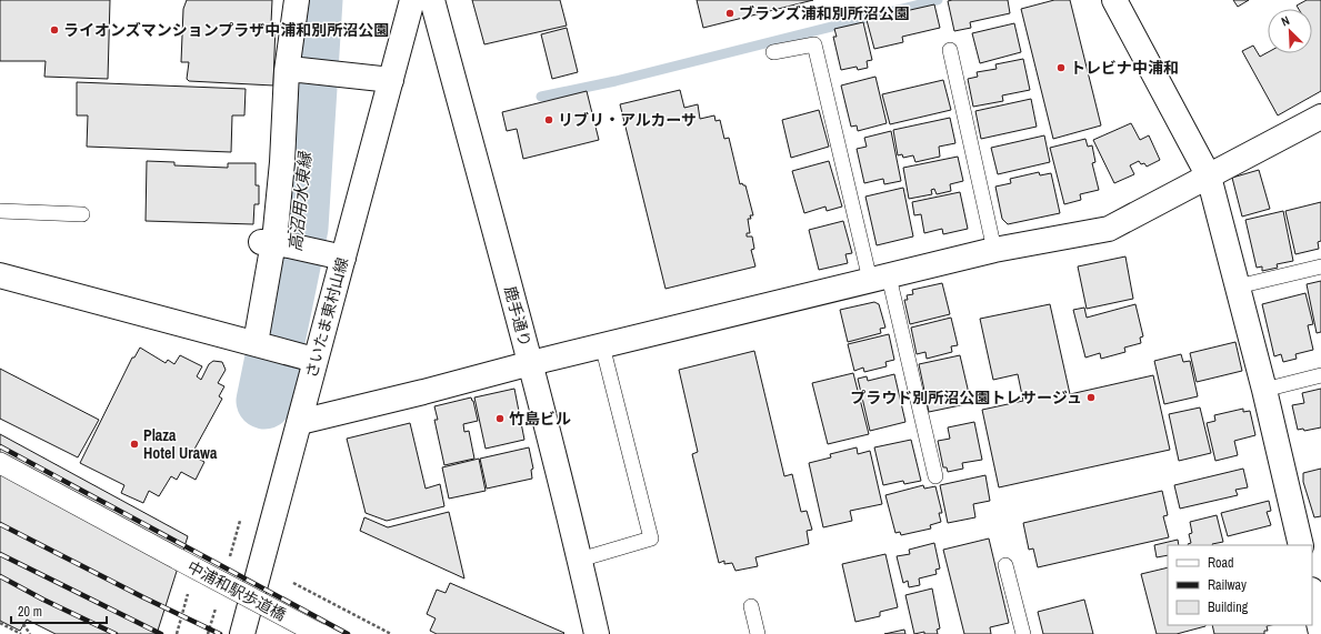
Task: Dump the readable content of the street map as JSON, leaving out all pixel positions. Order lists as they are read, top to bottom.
{
  "streets": {
    "street": ["鹿手通り", "さいたま東村山線", "中浦和駅歩道橋"]
  },
  "water": ["高沼用水東縁"],
  "places": [
    "ブランズ浦和別所沼公園",
    "ライオンズマンションプラザ中浦和別所沼公園",
    "トレビナ中浦和",
    "リブリ・アルカーサ",
    "プラウド別所沼公園トレサージュ",
    "竹島ビル",
    "Plaza Hotel Urawa"
  ],
  "legend": ["Road", "Railway", "Building"],
  "scale_bar": "20 m",
  "north": "top left"
}
